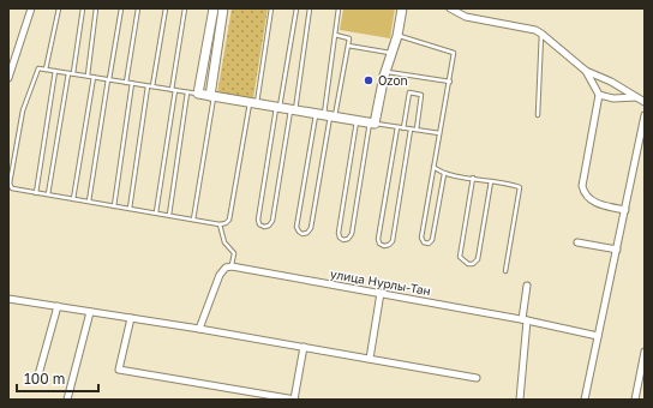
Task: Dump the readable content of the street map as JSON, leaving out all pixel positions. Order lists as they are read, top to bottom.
{
  "streets": {
    "street": ["улица Нурлы-Тан"]
  },
  "places": ["Ozon"],
  "scale_bar": "100 m"
}
